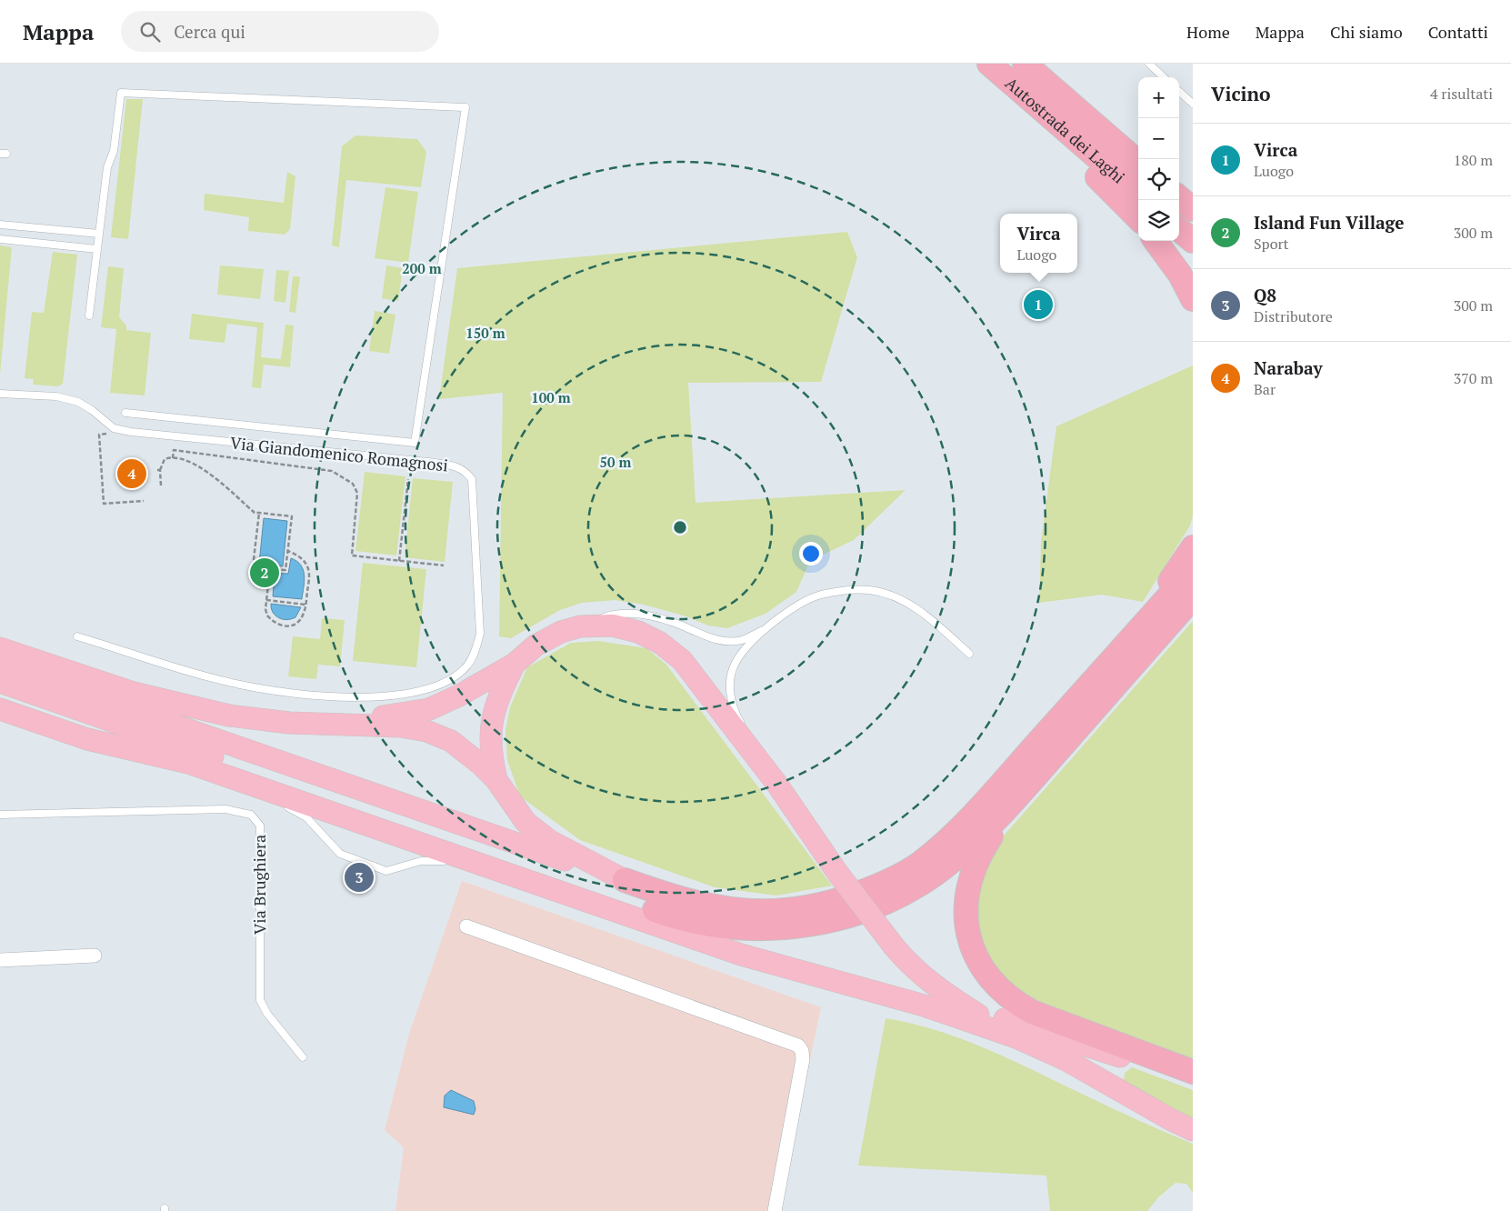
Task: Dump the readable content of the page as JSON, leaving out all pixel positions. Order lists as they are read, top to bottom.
{
  "streets": {
    "highway": ["Autostrada dei Laghi"],
    "lane": ["Via Giandomenico Romagnosi", "Via Brughiera"]
  },
  "page": {
    "header": "Mappa",
    "search": "Cerca qui",
    "nav": [
      "Home",
      "Mappa",
      "Chi siamo",
      "Contatti"
    ],
    "heading": ["Vicino", "4 risultati"],
    "map_buttons": ["+", "−"],
    "list": [
      {
        "mark": "1",
        "name": "Virca",
        "note": "Luogo",
        "value": "180 m"
      },
      {
        "mark": "2",
        "name": "Island Fun Village",
        "note": "Sport",
        "value": "300 m"
      },
      {
        "mark": "3",
        "name": "Q8",
        "note": "Distributore",
        "value": "300 m"
      },
      {
        "mark": "4",
        "name": "Narabay",
        "note": "Bar",
        "value": "370 m"
      }
    ],
    "popup": ["Virca", "Luogo"],
    "pins": [
      "1",
      "4",
      "2",
      "3"
    ]
  },
  "rings": [
    "200 m",
    "150 m",
    "100 m",
    "50 m"
  ]
}
